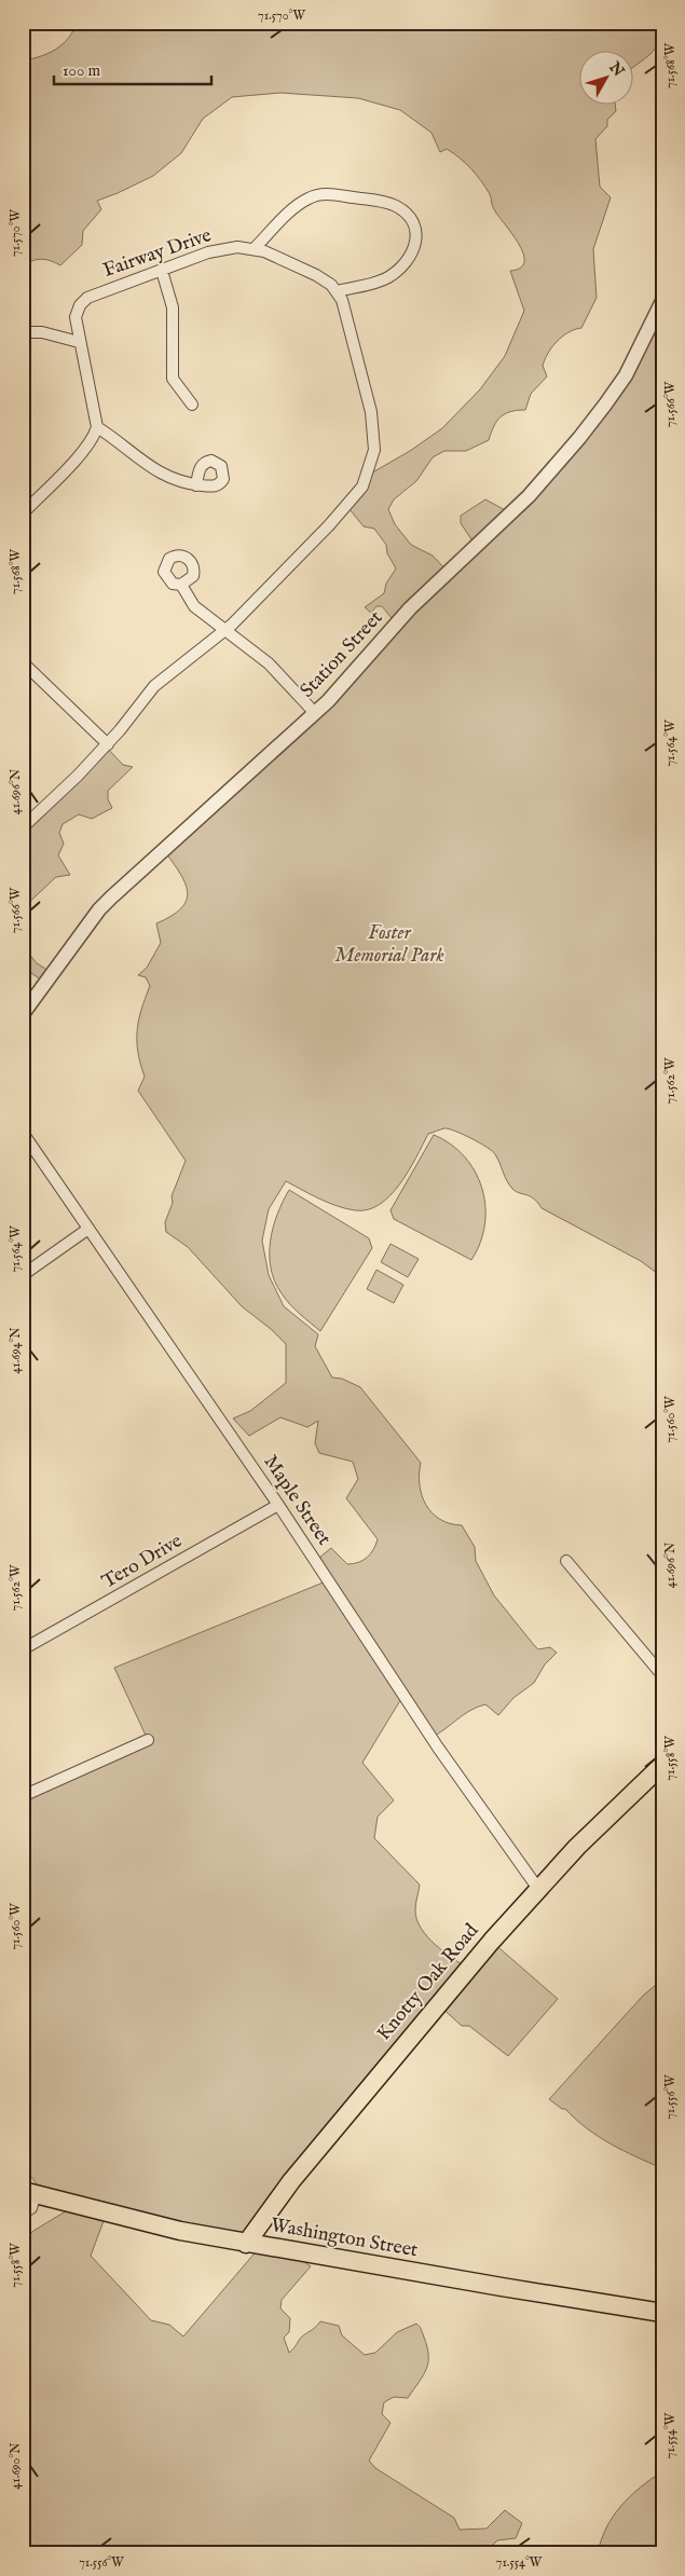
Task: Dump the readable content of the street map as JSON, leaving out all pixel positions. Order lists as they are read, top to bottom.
{
  "streets": {
    "main road": ["Knotty Oak Road", "Washington Street"],
    "street": [
      "Fairway Drive",
      "Station Street",
      "Maple Street",
      "Tero Drive"
    ]
  },
  "crossings": [
    ["Maple Street", "Tero Drive"],
    ["Maple Street", "Knotty Oak Road"],
    ["Knotty Oak Road", "Washington Street"]
  ],
  "parks": ["Foster Memorial Park"],
  "scale_bar": "100 m",
  "north": "top right",
  "coordinates": [
    "71.570°W",
    "71.568°W",
    "71.566°W",
    "71.564°W",
    "41.696°N",
    "71.562°W",
    "41.694°N",
    "71.560°W",
    "71.558°W",
    "71.556°W",
    "71.554°W",
    "41.690°N"
  ]
}
